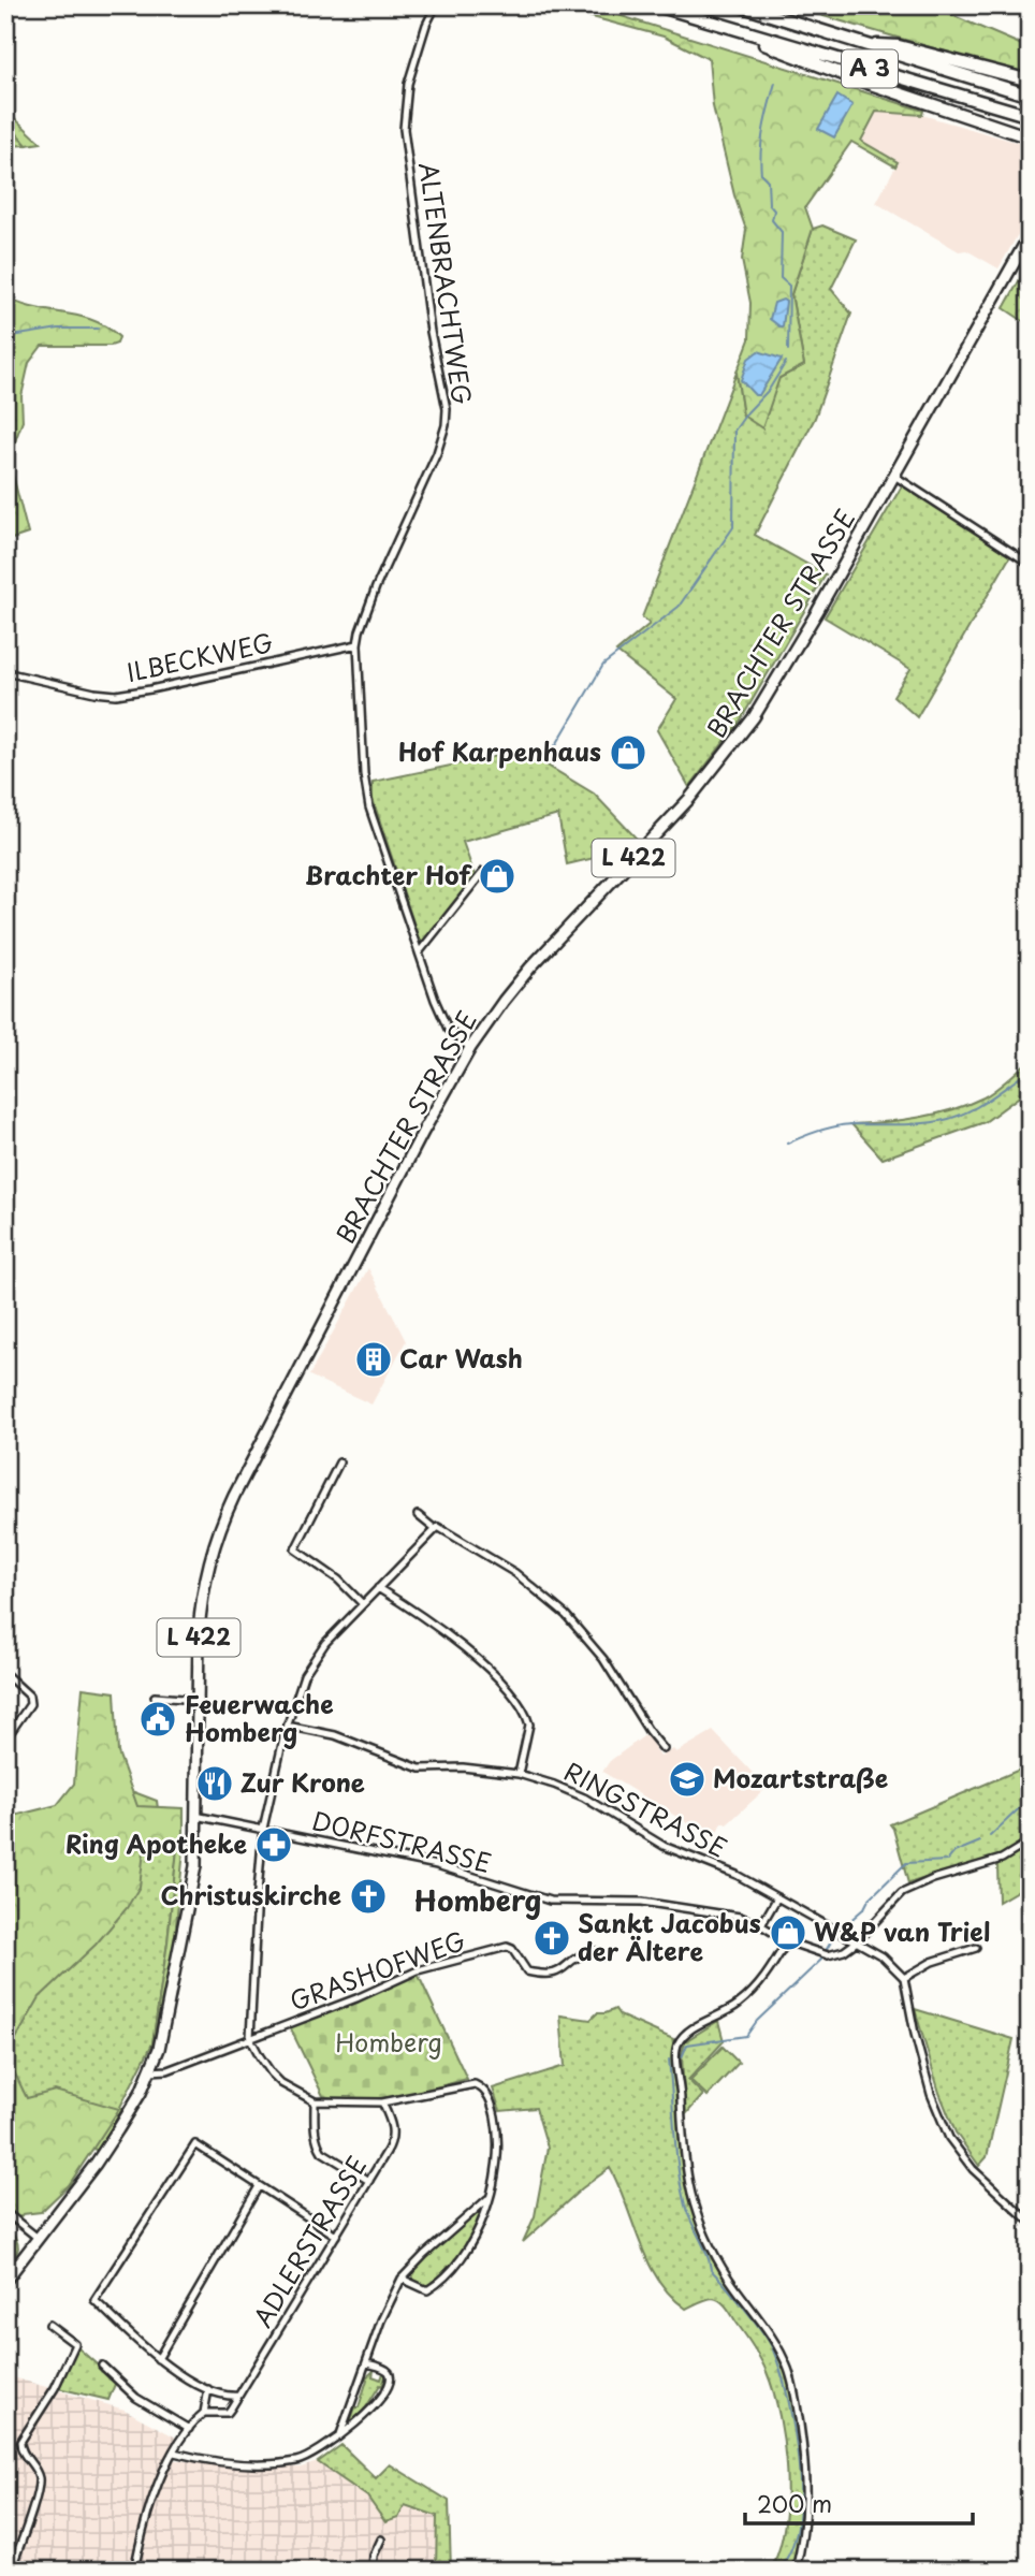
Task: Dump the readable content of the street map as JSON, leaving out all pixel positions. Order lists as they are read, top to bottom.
{
  "streets": {
    "highway": ["A 3"],
    "main road": ["BRACHTER STRASSE", "L 422"],
    "street": [
      "ALTENBRACHTWEG",
      "ILBECKWEG",
      "RINGSTRASSE",
      "DORFSTRASSE",
      "GRASHOFWEG",
      "ADLERSTRASSE"
    ]
  },
  "crossings": [
    ["ALTENBRACHTWEG", "BRACHTER STRASSE"],
    ["ALTENBRACHTWEG", "ILBECKWEG"],
    ["BRACHTER STRASSE", "L 422"],
    ["BRACHTER STRASSE", "DORFSTRASSE"],
    ["L 422", "DORFSTRASSE"],
    ["L 422", "GRASHOFWEG"],
    ["RINGSTRASSE", "DORFSTRASSE"]
  ],
  "districts": ["Homberg"],
  "parks": ["Homberg"],
  "places": {
    "shop": ["Hof Karpenhaus", "Brachter Hof", "W&P van Triel"],
    "building": ["Car Wash"],
    "public building": ["Feuerwache Homberg"],
    "school or university": ["Mozartstraße"],
    "restaurant": ["Zur Krone"],
    "pharmacy": ["Ring Apotheke"],
    "church": ["Christuskirche", "Sankt Jacobus der Ältere"]
  },
  "scale_bar": "200 m"
}
